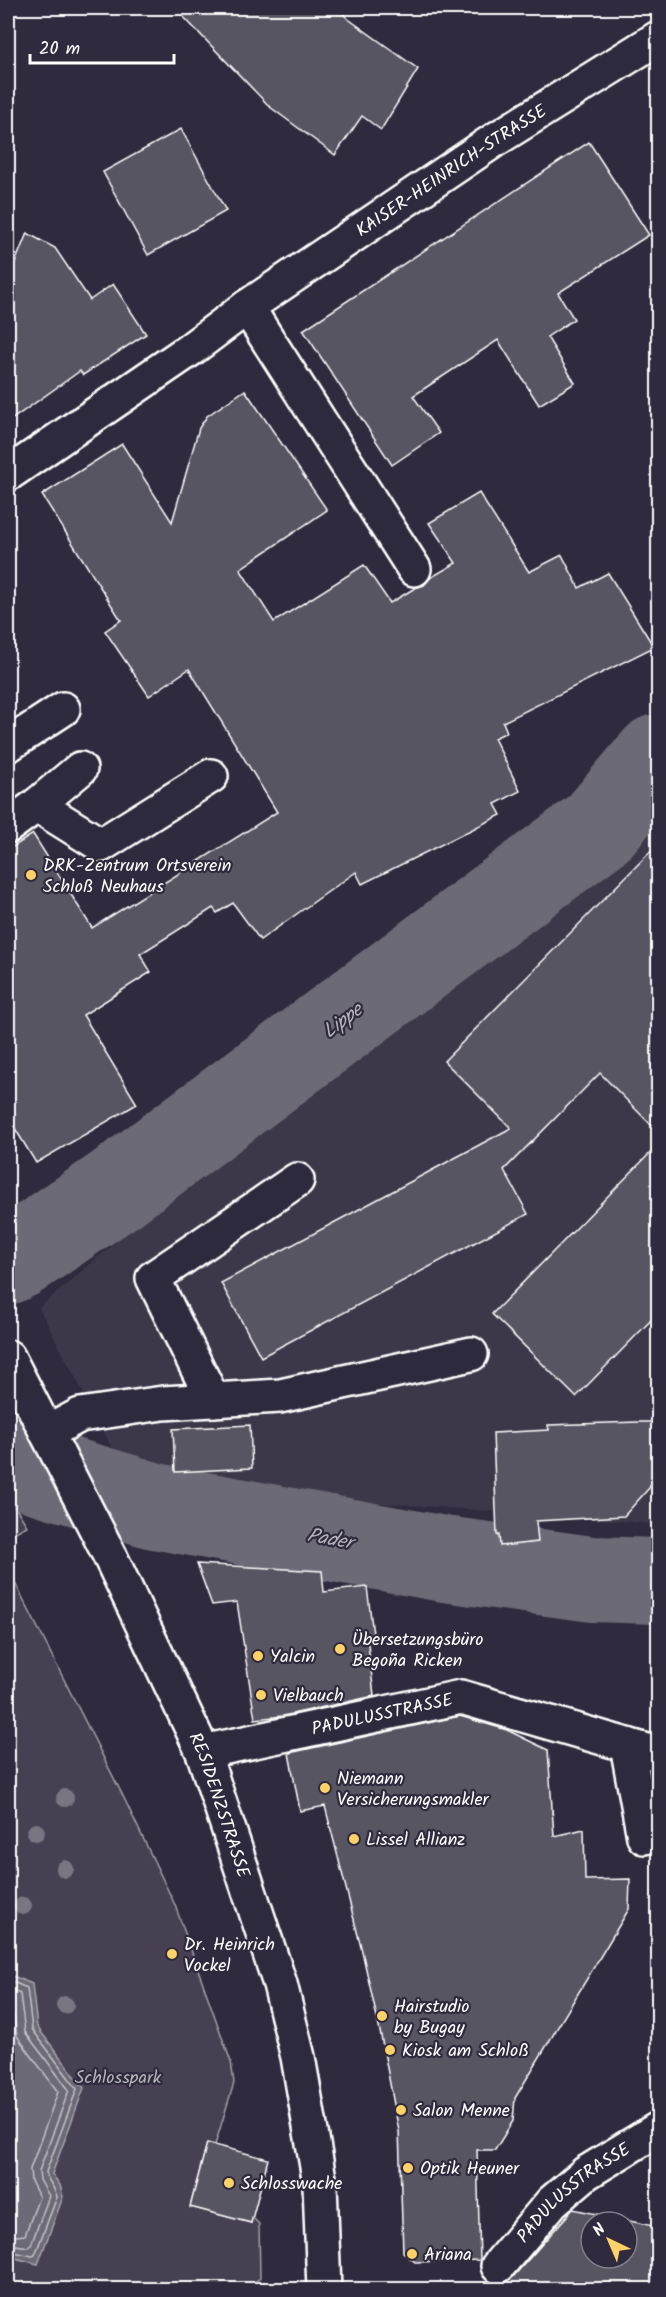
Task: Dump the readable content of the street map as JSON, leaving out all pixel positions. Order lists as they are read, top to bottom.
{
  "streets": {
    "street": ["KAISER-HEINRICH-STRASSE", "PADULUSSTRASSE", "RESIDENZSTRASSE"]
  },
  "crossings": [
    ["PADULUSSTRASSE", "RESIDENZSTRASSE"]
  ],
  "water": ["Lippe", "Pader"],
  "parks": ["Schlosspark"],
  "places": [
    "DRK-Zentrum Ortsverein Schloß Neuhaus",
    "Übersetzungsbüro Begoña Ricken",
    "Yalcin",
    "Vielbauch",
    "Niemann Versicherungsmakler",
    "Lissel Allianz",
    "Dr. Heinrich Vockel",
    "Hairstudio by Bugay",
    "Kiosk am Schloß",
    "Salon Menne",
    "Optik Heuner",
    "Schlosswache",
    "Ariana"
  ],
  "scale_bar": "20 m",
  "north": "top left"
}
